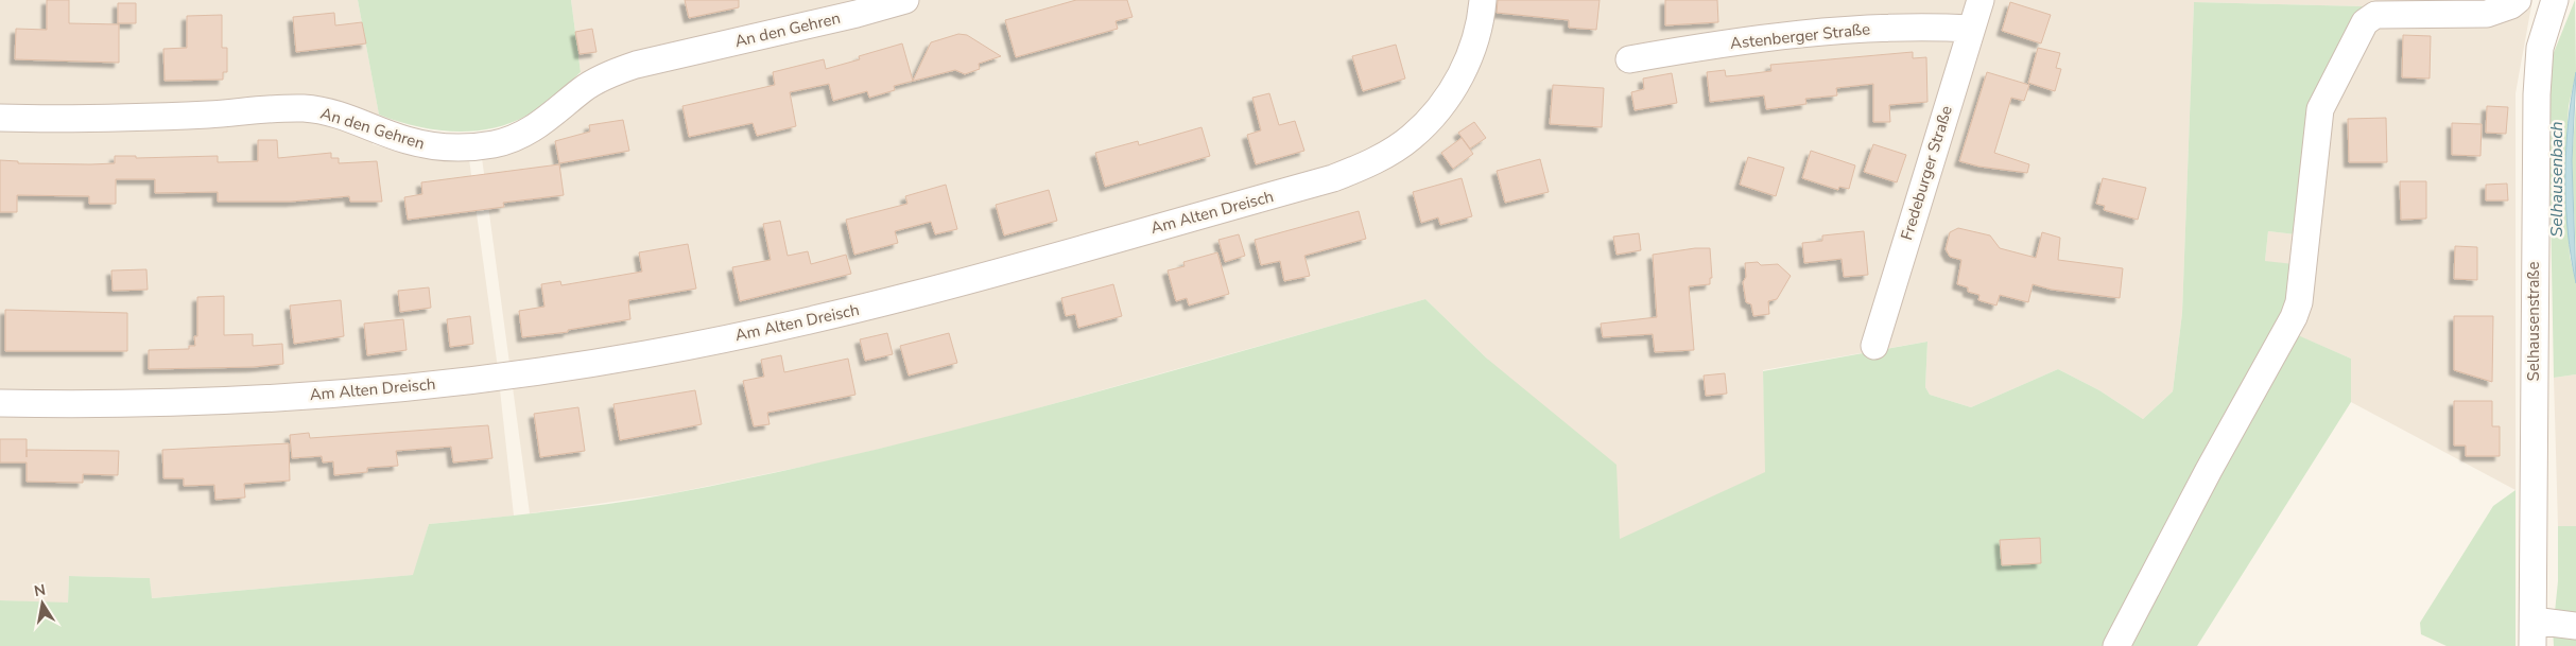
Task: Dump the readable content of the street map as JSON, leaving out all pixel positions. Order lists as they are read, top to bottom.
{
  "streets": {
    "street": [
      "An den Gehren",
      "Astenberger Straße",
      "Fredeburger Straße",
      "Am Alten Dreisch",
      "Selhausenstraße"
    ]
  },
  "crossings": [
    ["Astenberger Straße", "Fredeburger Straße"]
  ],
  "water": ["Selhausenbach"],
  "north": "top"
}
